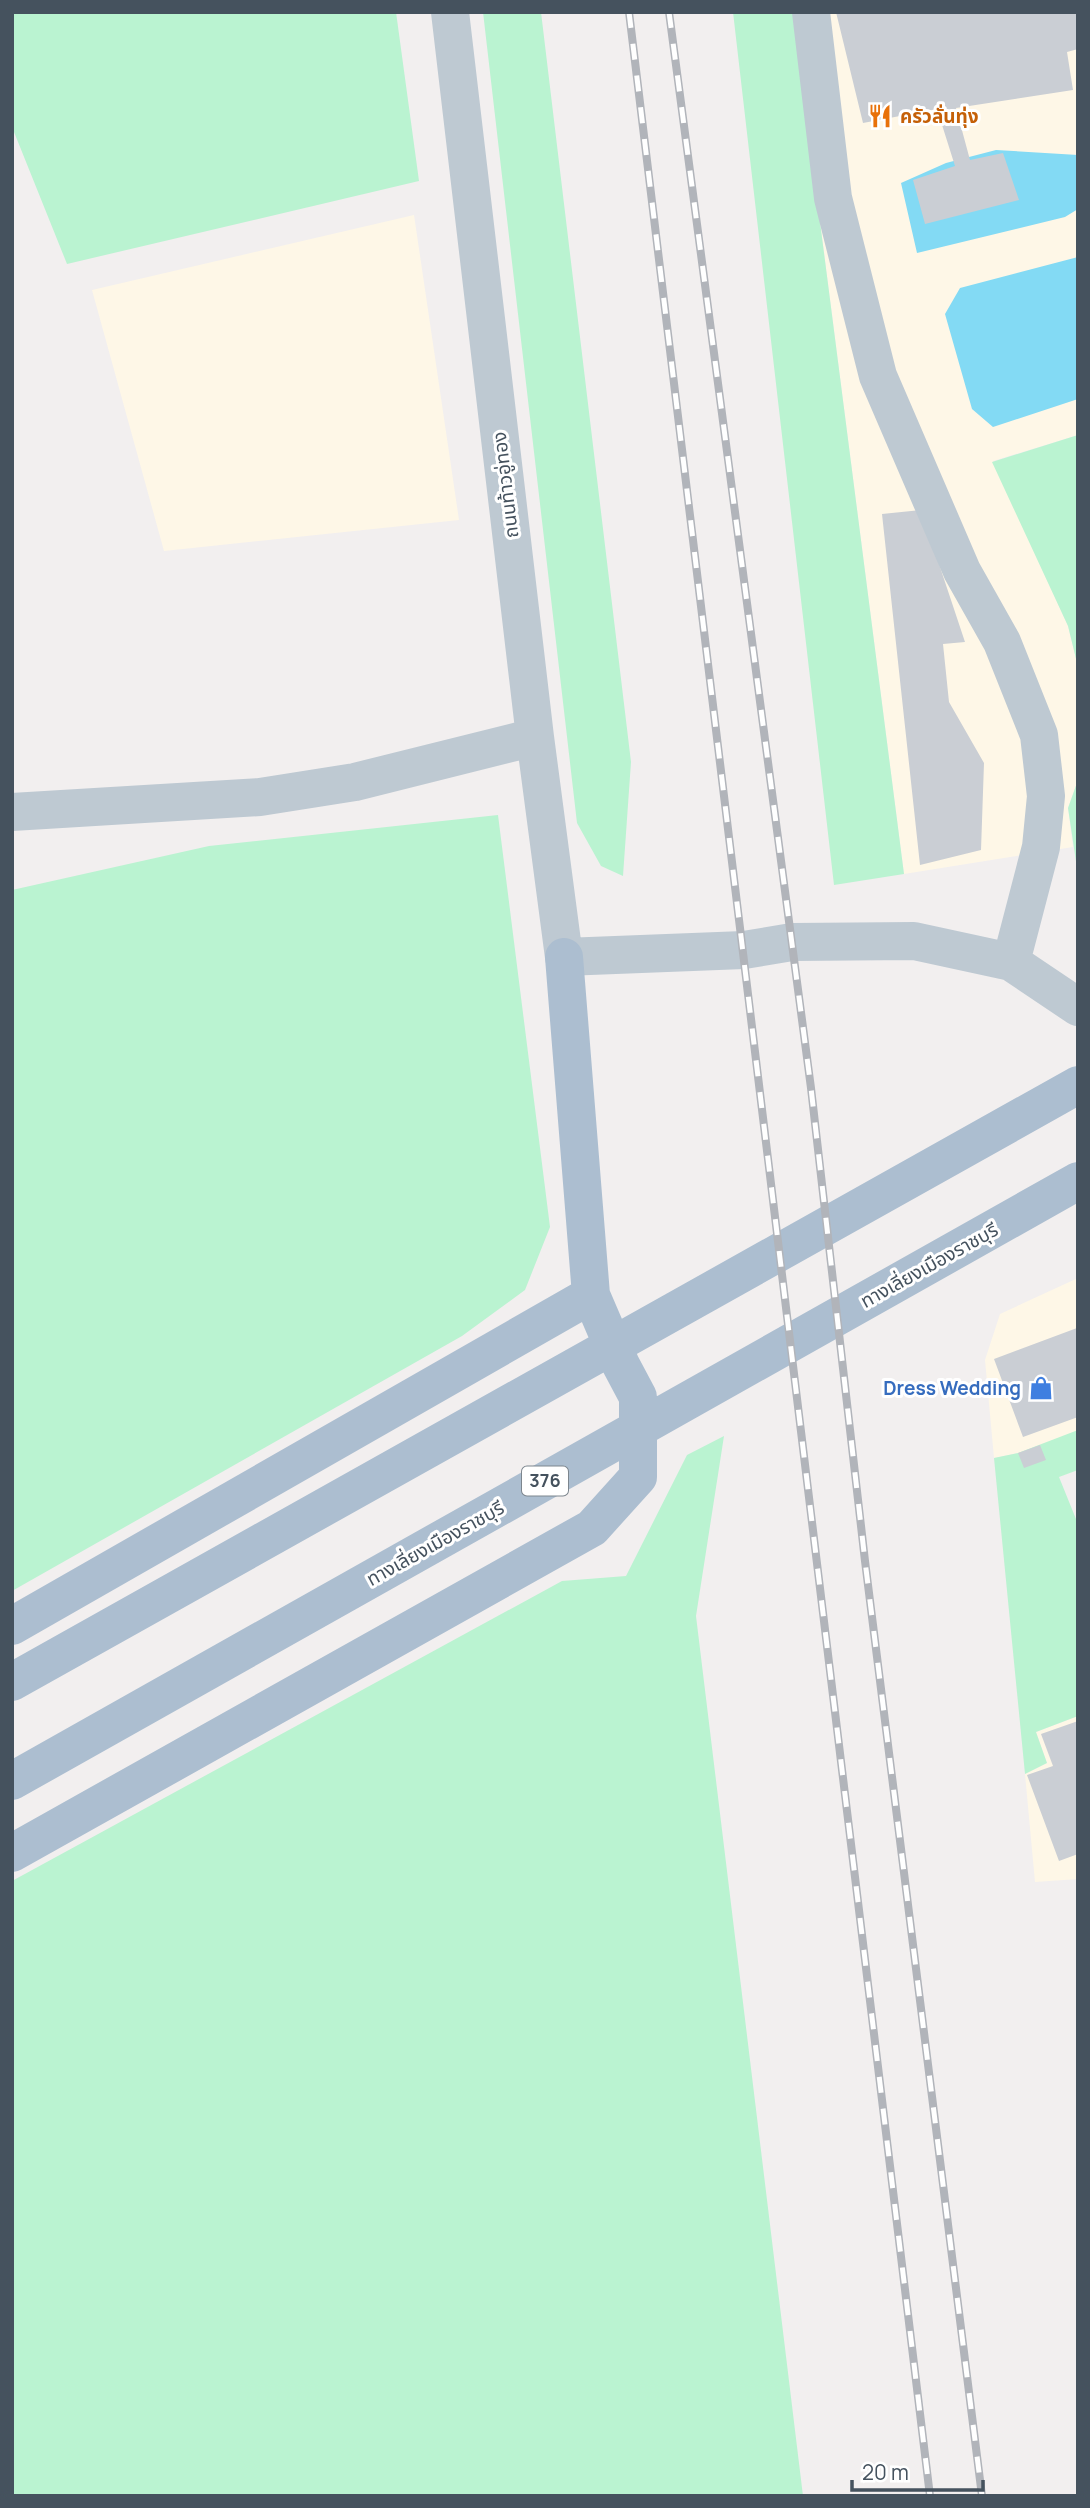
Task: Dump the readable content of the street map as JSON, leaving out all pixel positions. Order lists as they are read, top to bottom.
{
  "streets": {
    "main road": ["ทางเลี่ยงเมืองราชบุรี", "376"],
    "street": ["ถนนท้าวอู่ทอง"]
  },
  "places": {
    "restaurant": ["ครัวลั่นทุ่ง"],
    "shop": ["Dress Wedding"]
  },
  "scale_bar": "20 m"
}
